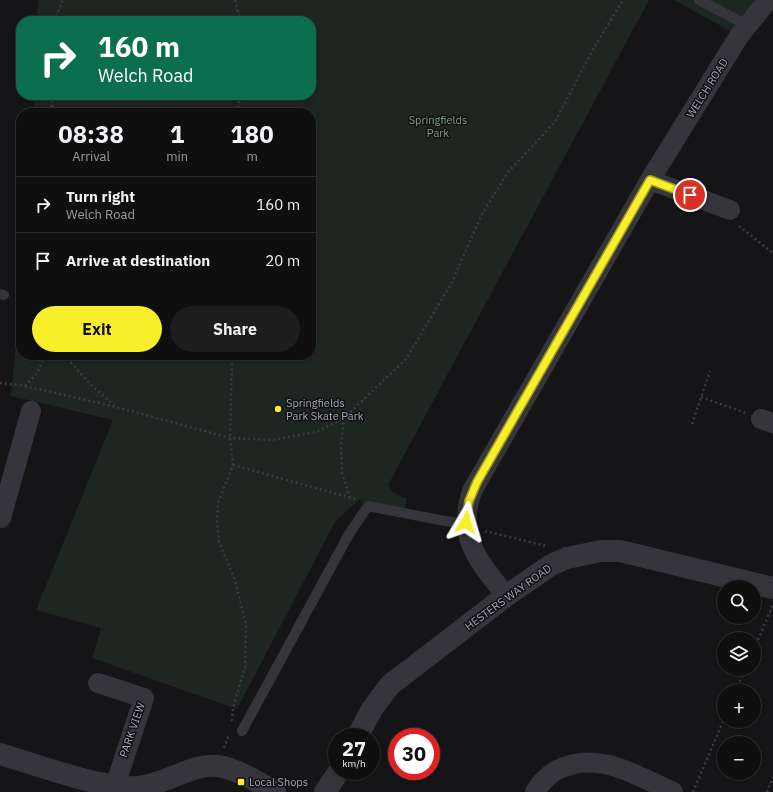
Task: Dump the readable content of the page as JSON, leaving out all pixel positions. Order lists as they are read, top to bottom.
{
  "streets": {
    "street": ["WELCH ROAD", "HESTERS WAY ROAD", "PARK VIEW"]
  },
  "crossings": [
    ["WELCH ROAD", "HESTERS WAY ROAD"]
  ],
  "parks": ["Springfields Park"],
  "places": {
    "other": ["Springfields Park Skate Park"],
    "transit": ["Local Shops"]
  },
  "page": {
    "turn": ["160 m", "Welch Road"],
    "eta": [
      "08:38",
      "Arrival",
      "1",
      "min",
      "180",
      "m"
    ],
    "list": [
      {
        "name": "Turn right",
        "note": "Welch Road",
        "value": "160 m"
      },
      {
        "name": "Arrive at destination",
        "value": "20 m"
      }
    ],
    "buttons": ["Exit", "Share"],
    "map_buttons": ["+", "−"],
    "speed": "27 km/h",
    "limit": "30"
  }
}
